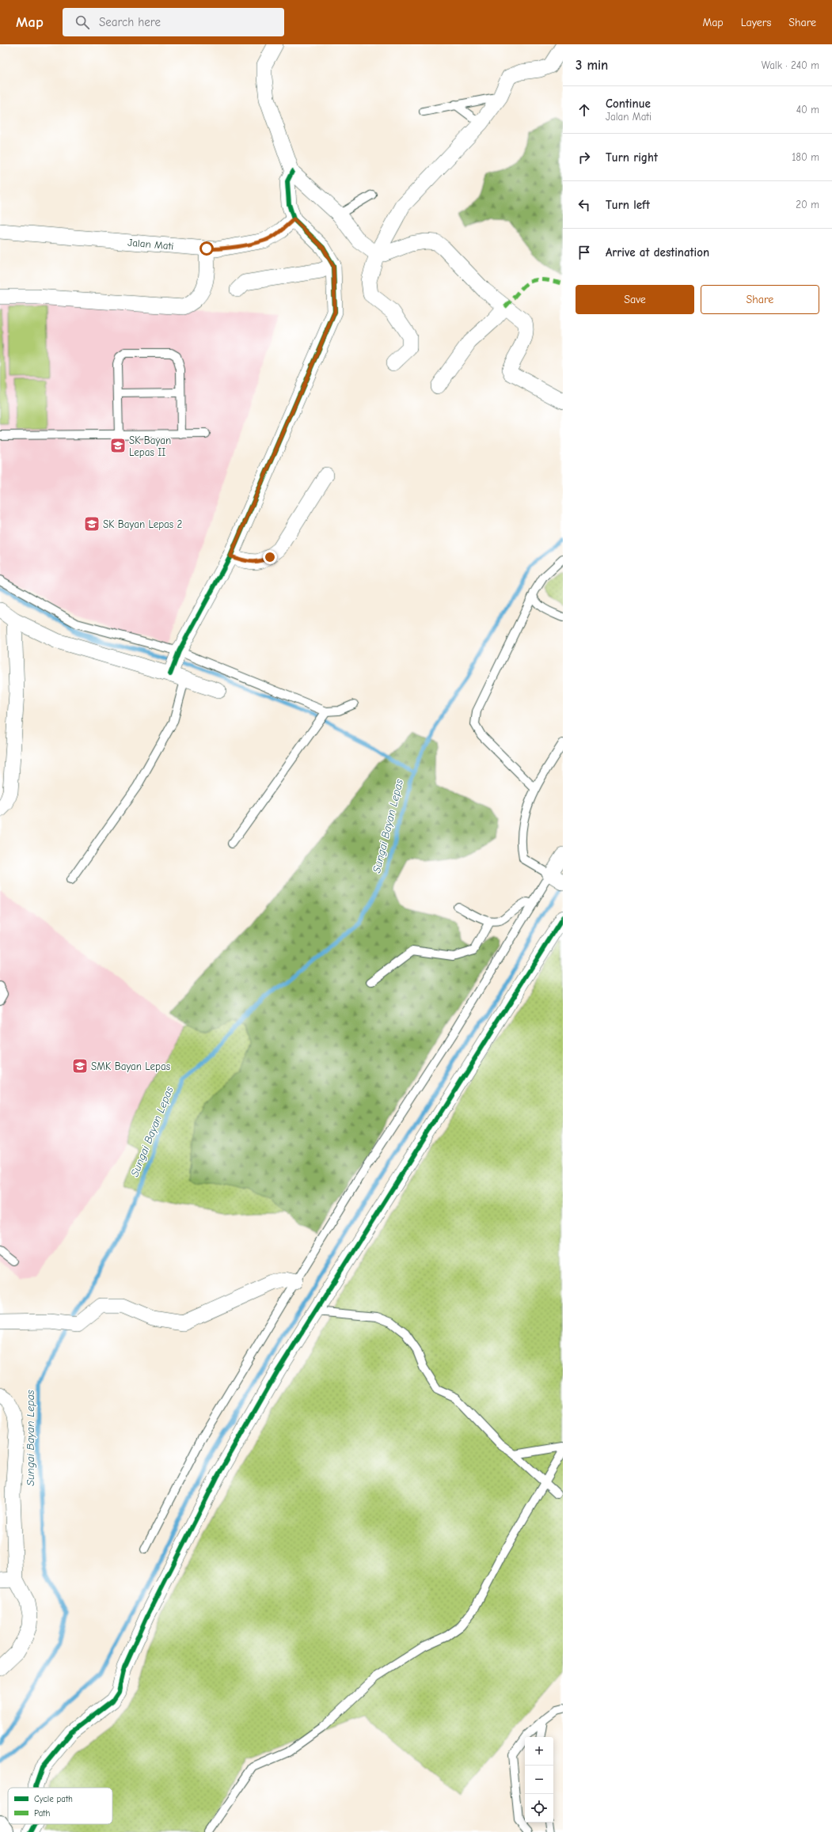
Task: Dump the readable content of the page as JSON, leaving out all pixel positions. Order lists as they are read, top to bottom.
{
  "streets": {
    "street": ["Jalan Mati"]
  },
  "water": ["Sungai Bayan Lepas"],
  "places": {
    "school or university": ["SK Bayan Lepas II", "SK Bayan Lepas 2", "SMK Bayan Lepas"]
  },
  "legend": ["Cycle path", "Path"],
  "page": {
    "header": "Map",
    "search": "Search here",
    "nav": ["Map", "Layers", "Share"],
    "heading": ["3 min", "Walk · 240 m"],
    "list": [
      ["Continue", "Jalan Mati", "40 m"],
      ["Turn right", "180 m"],
      ["Turn left", "20 m"],
      "Arrive at destination"
    ],
    "buttons": ["Save", "Share"],
    "map_buttons": ["+", "−"]
  }
}
